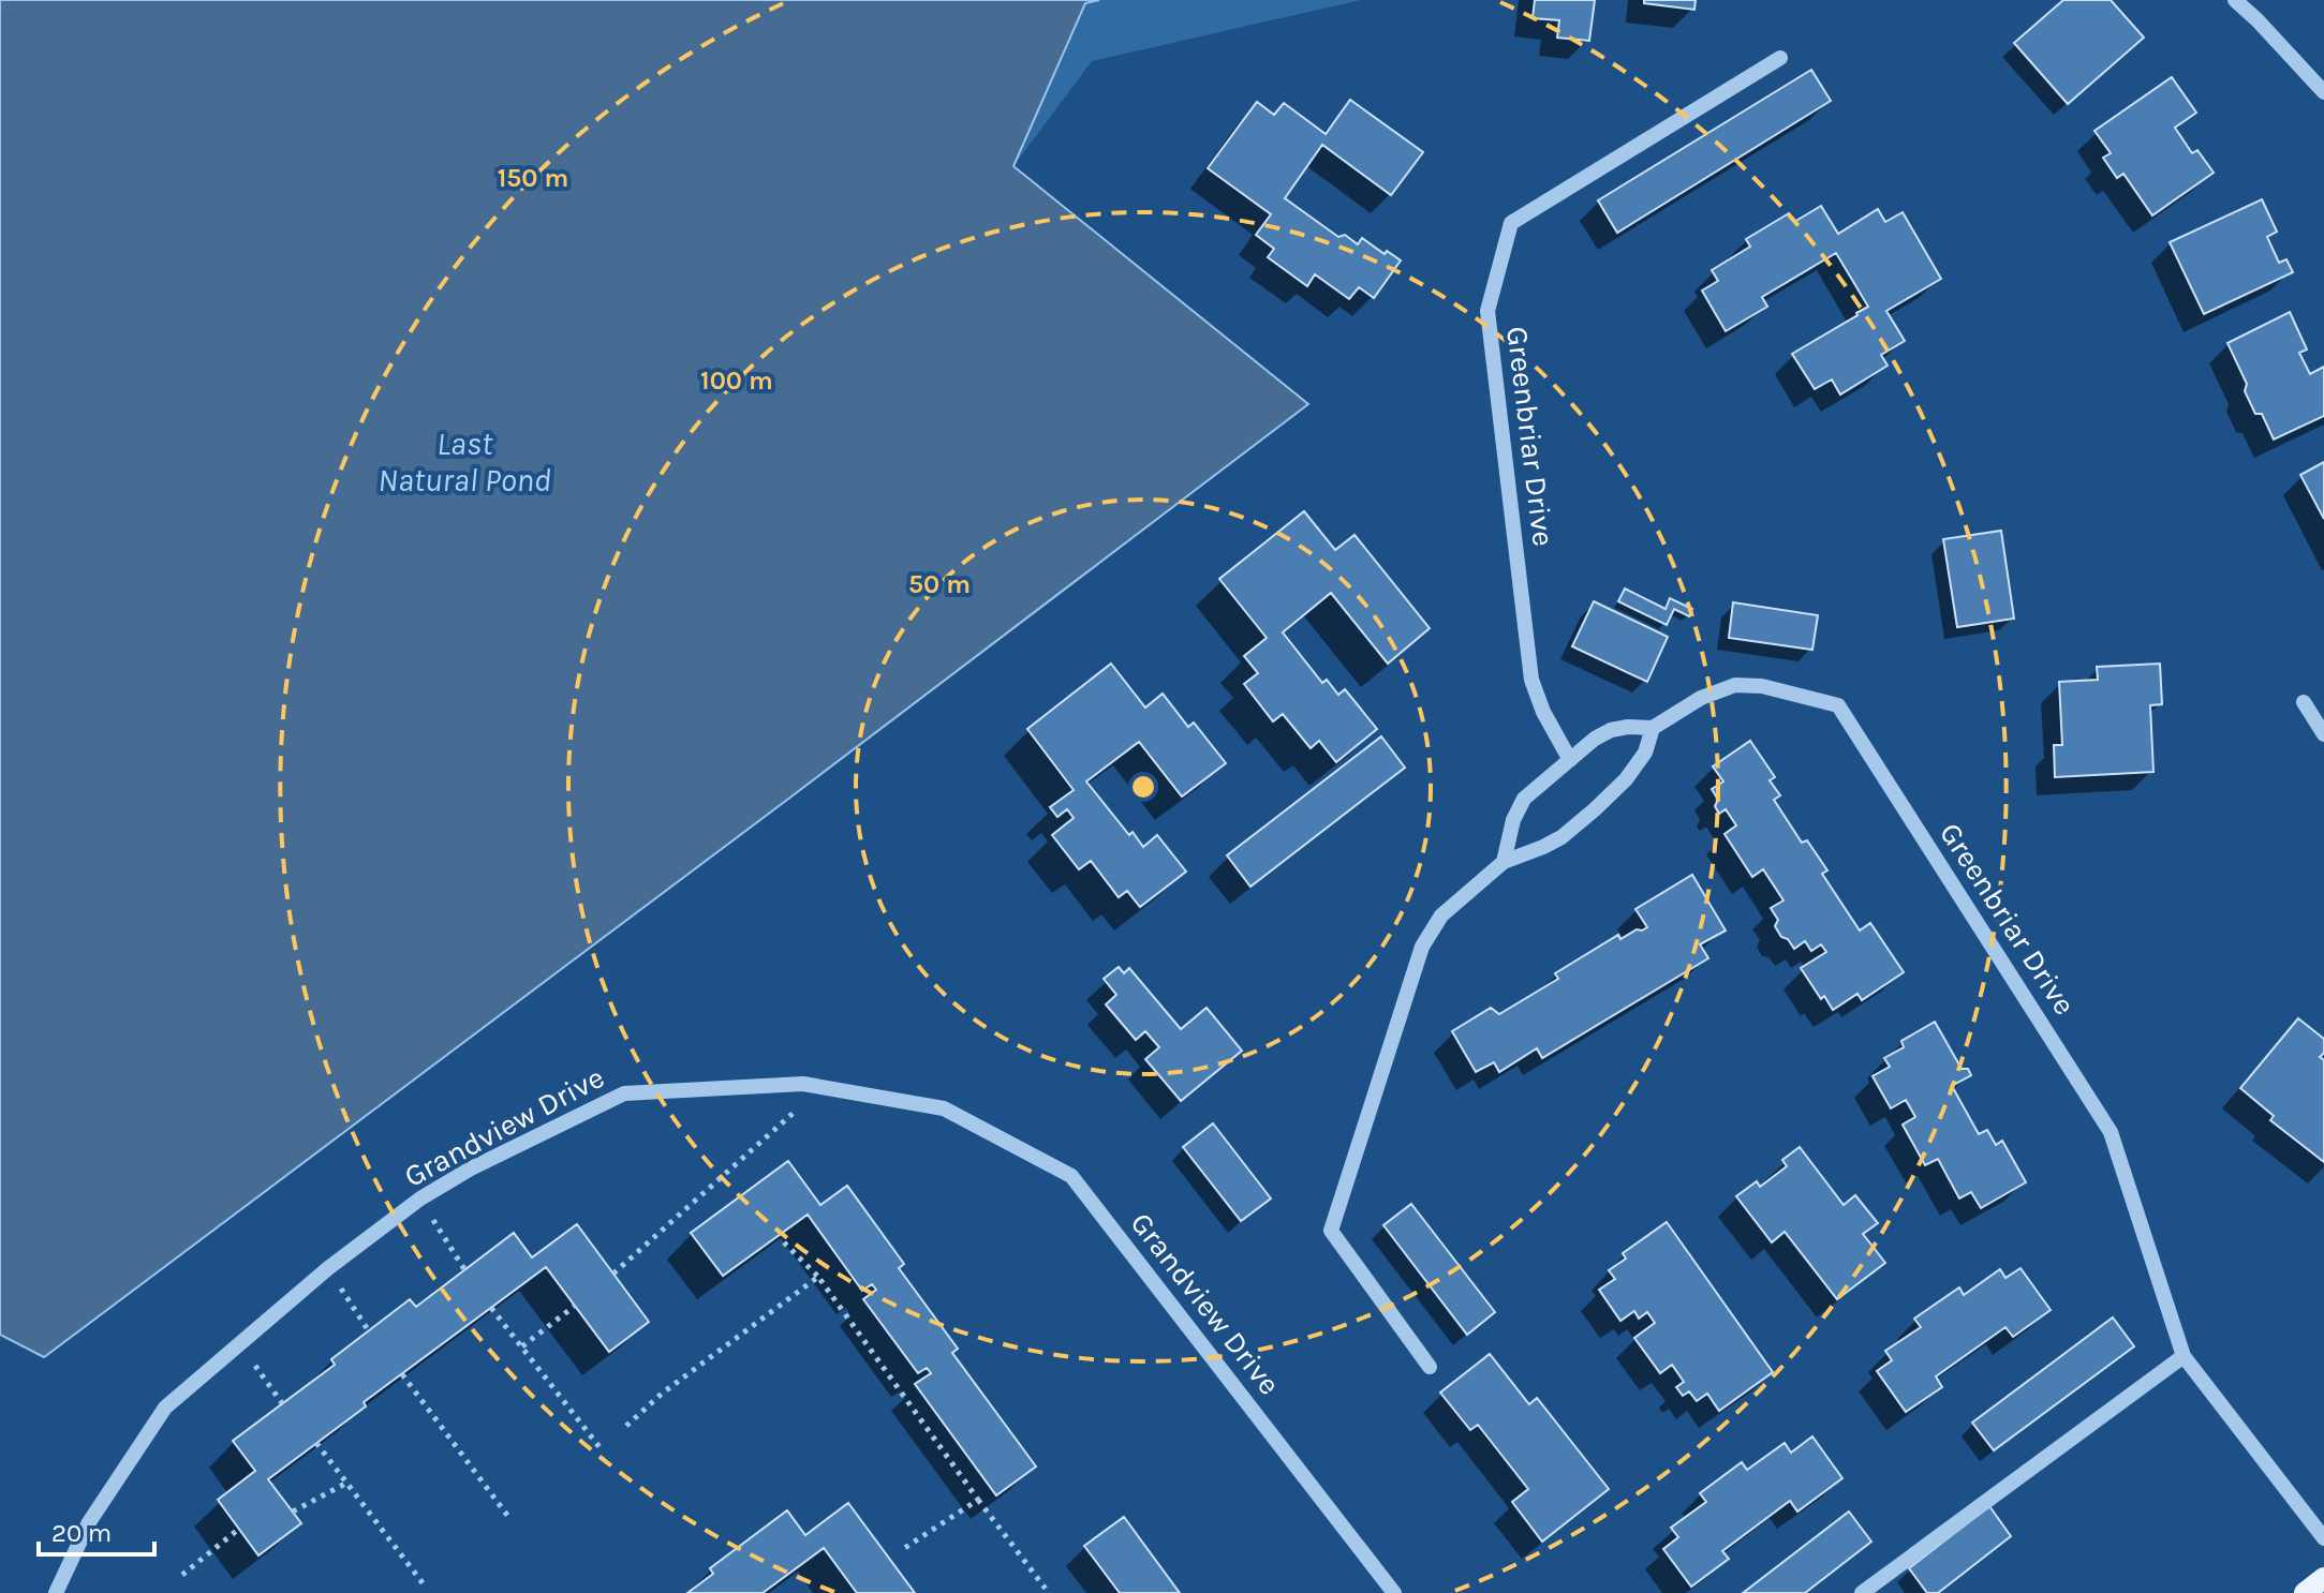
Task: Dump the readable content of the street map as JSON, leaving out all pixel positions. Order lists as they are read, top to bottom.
{
  "streets": {
    "street": ["Greenbriar Drive", "Grandview Drive"]
  },
  "water": ["Last Natural Pond"],
  "scale_bar": "20 m",
  "rings": ["150 m", "100 m", "50 m"]
}
